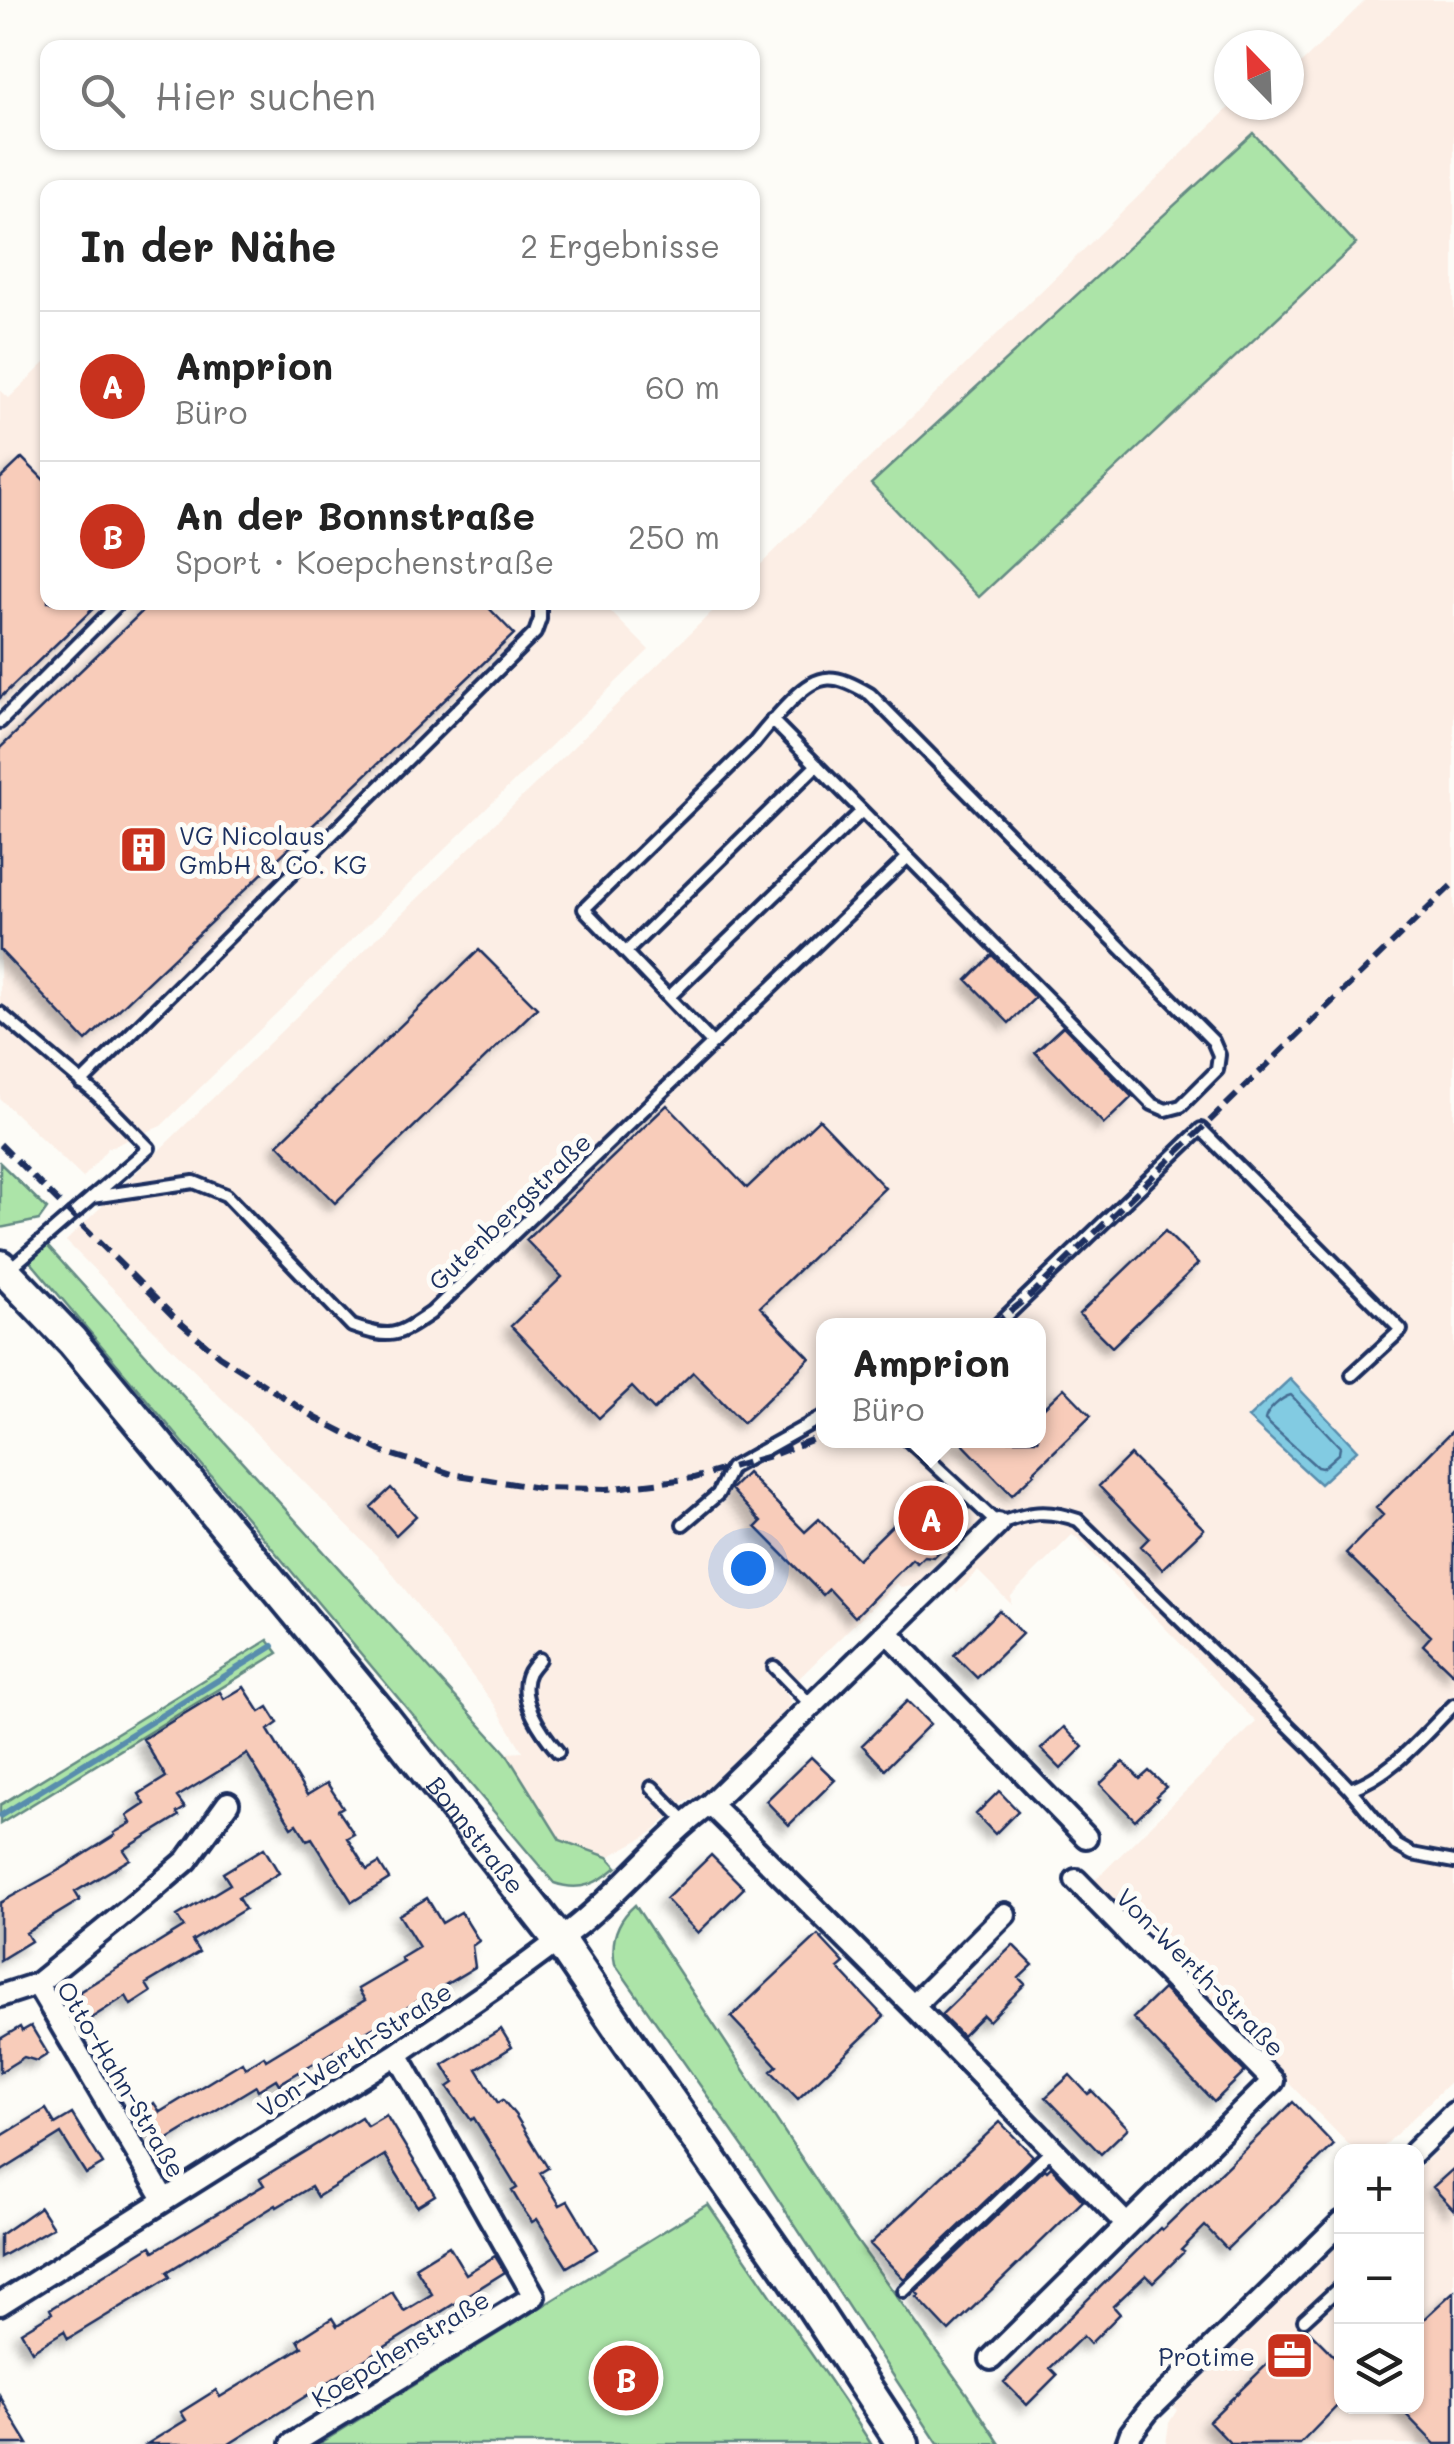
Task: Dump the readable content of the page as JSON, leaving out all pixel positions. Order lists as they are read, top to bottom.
{
  "streets": {
    "main road": ["Bonnstraße"],
    "street": ["Von-Werth-Straße", "Otto-Hahn-Straße", "Koepchenstraße"],
    "lane": ["Gutenbergstraße"]
  },
  "crossings": [
    ["Bonnstraße", "Von-Werth-Straße"],
    ["Von-Werth-Straße", "Otto-Hahn-Straße"],
    ["Von-Werth-Straße", "Koepchenstraße"]
  ],
  "places": {
    "building": ["VG Nicolaus GmbH & Co. KG"],
    "office": ["Protime"]
  },
  "north": "top left",
  "page": {
    "search": "Hier suchen",
    "heading": ["In der Nähe", "2 Ergebnisse"],
    "list": [
      {
        "mark": "A",
        "name": "Amprion",
        "note": "Büro",
        "value": "60 m"
      },
      {
        "mark": "B",
        "name": "An der Bonnstraße",
        "note": "Sport · Koepchenstraße",
        "value": "250 m"
      }
    ],
    "popup": ["Amprion", "Büro"],
    "pins": ["A", "B"],
    "map_buttons": ["+", "−"]
  }
}
